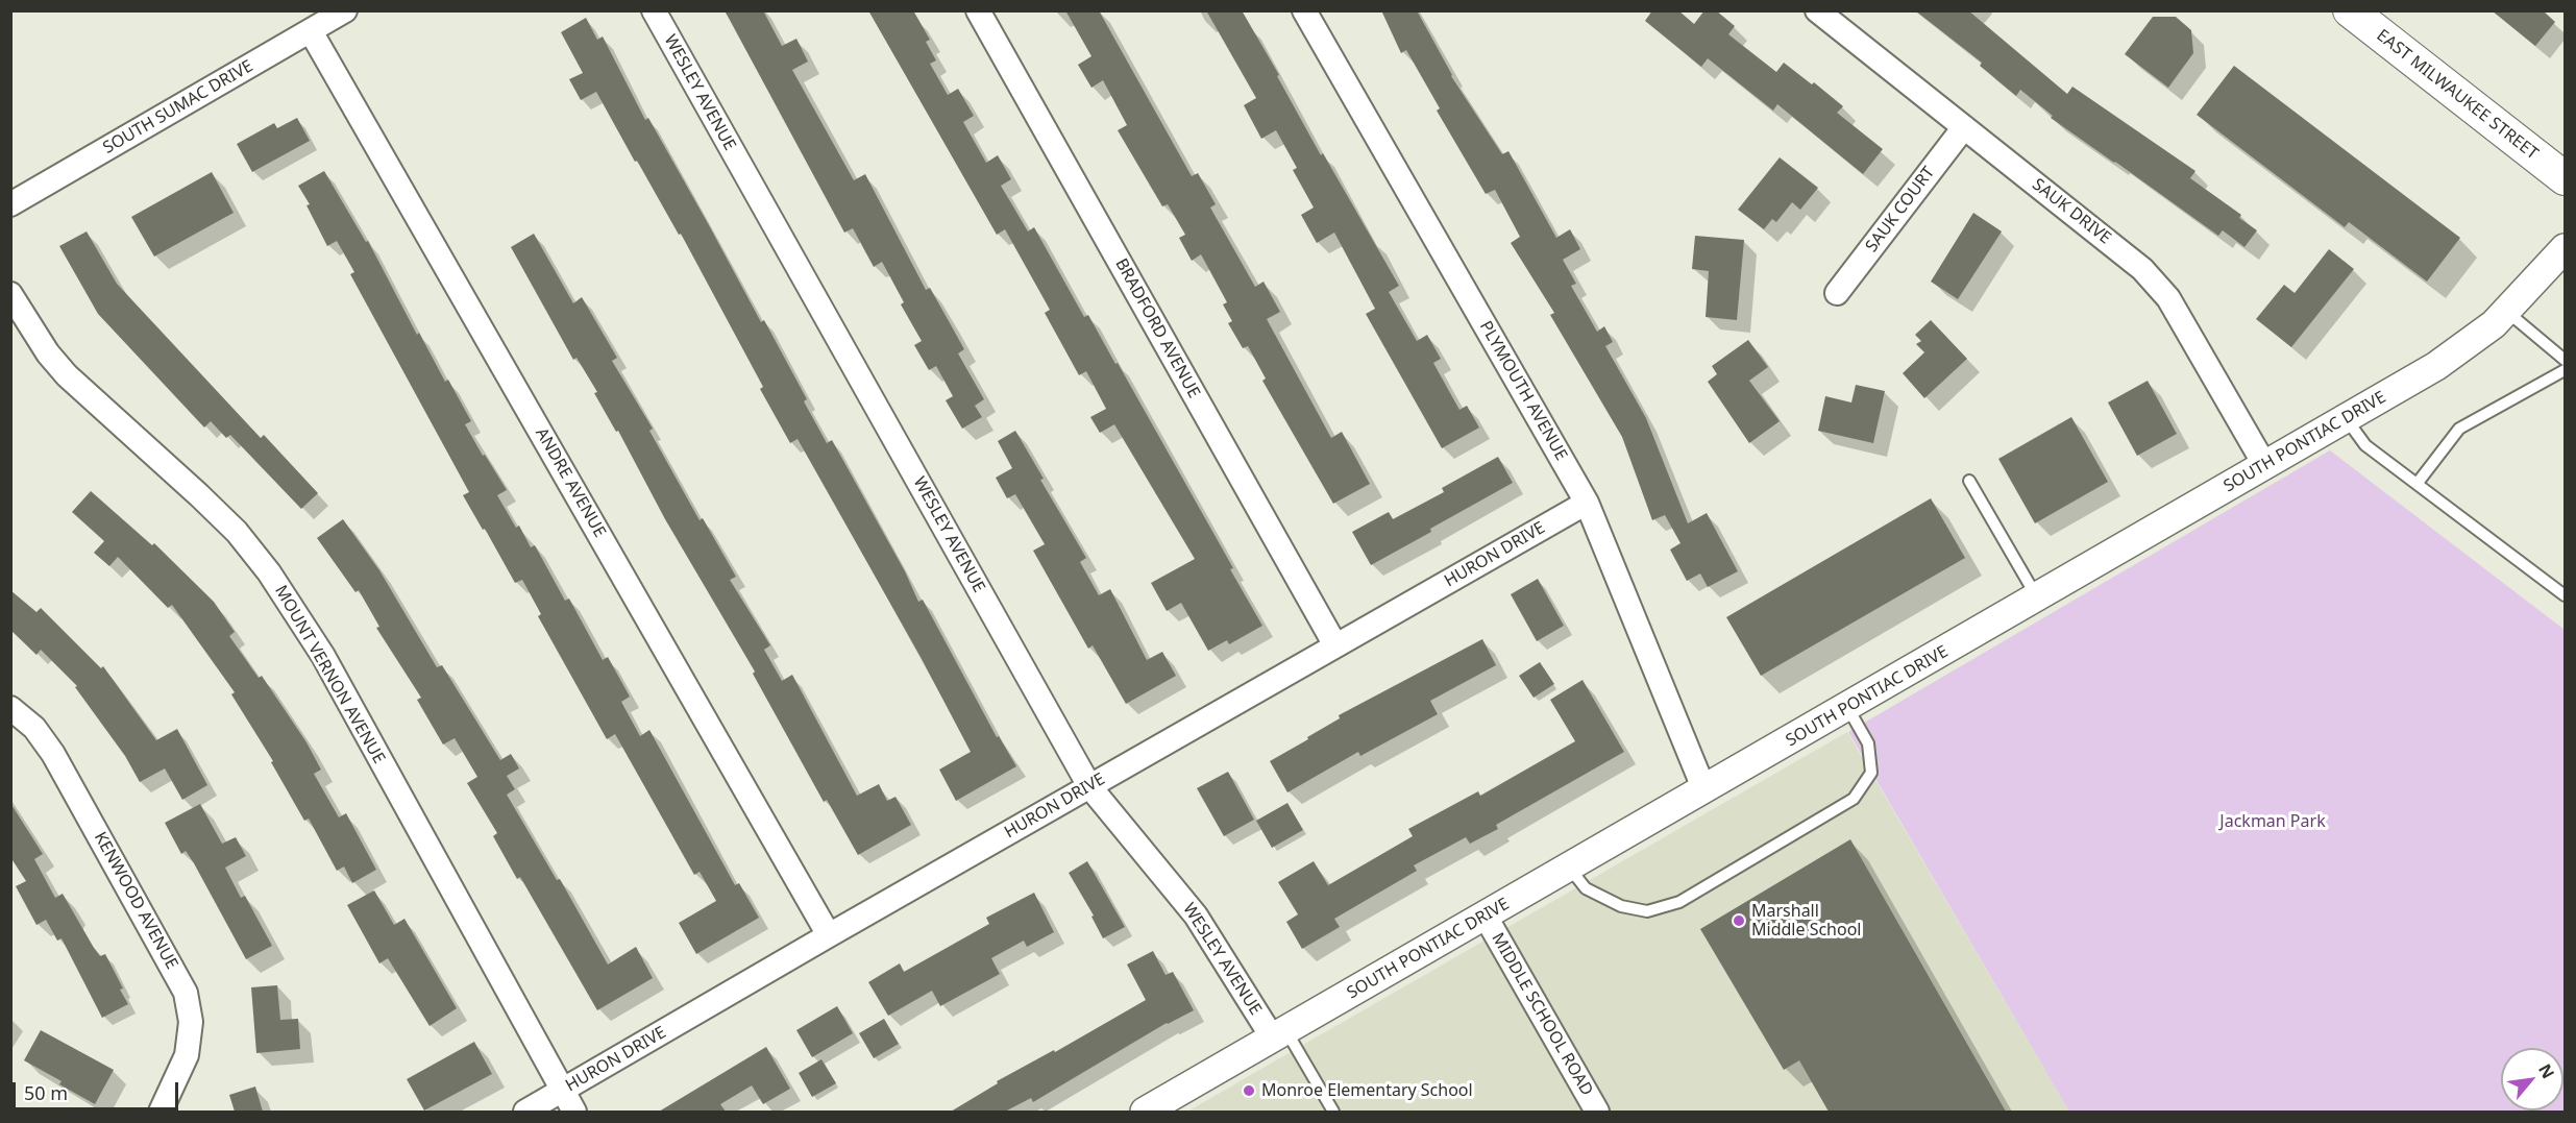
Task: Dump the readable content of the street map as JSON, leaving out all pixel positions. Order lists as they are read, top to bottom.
{
  "streets": {
    "main road": ["EAST MILWAUKEE STREET"],
    "street": [
      "WESLEY AVENUE",
      "SOUTH SUMAC DRIVE",
      "SAUK COURT",
      "SAUK DRIVE",
      "BRADFORD AVENUE",
      "PLYMOUTH AVENUE",
      "SOUTH PONTIAC DRIVE",
      "ANDRE AVENUE",
      "HURON DRIVE",
      "MOUNT VERNON AVENUE",
      "KENWOOD AVENUE",
      "MIDDLE SCHOOL ROAD"
    ]
  },
  "crossings": [
    ["WESLEY AVENUE", "SOUTH PONTIAC DRIVE"],
    ["WESLEY AVENUE", "HURON DRIVE"],
    ["SOUTH SUMAC DRIVE", "ANDRE AVENUE"],
    ["SAUK COURT", "SAUK DRIVE"],
    ["SAUK DRIVE", "SOUTH PONTIAC DRIVE"],
    ["BRADFORD AVENUE", "HURON DRIVE"],
    ["PLYMOUTH AVENUE", "SOUTH PONTIAC DRIVE"],
    ["PLYMOUTH AVENUE", "HURON DRIVE"],
    ["SOUTH PONTIAC DRIVE", "MIDDLE SCHOOL ROAD"],
    ["ANDRE AVENUE", "HURON DRIVE"],
    ["HURON DRIVE", "MOUNT VERNON AVENUE"]
  ],
  "parks": ["Jackman Park"],
  "places": ["Marshall Middle School", "Monroe Elementary School"],
  "scale_bar": "50 m",
  "north": "top right"
}
